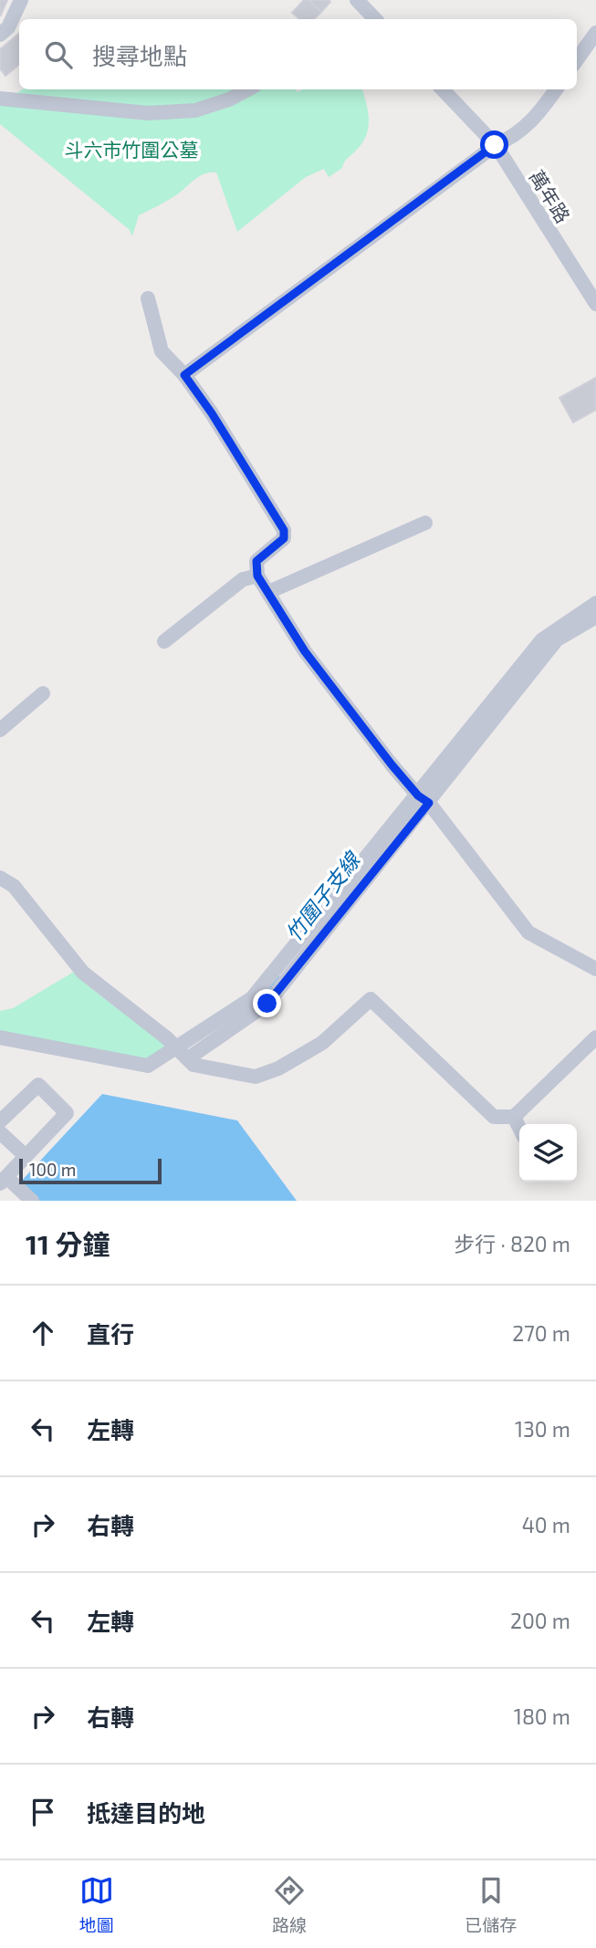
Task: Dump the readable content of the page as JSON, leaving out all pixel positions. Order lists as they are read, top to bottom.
{
  "streets": {
    "street": ["萬年路"]
  },
  "water": ["竹圍子支線"],
  "parks": ["斗六市竹圍公墓"],
  "scale_bar": "100 m",
  "page": {
    "search": "搜尋地點",
    "scale": "100 m",
    "heading": ["11 分鐘", "步行 · 820 m"],
    "list": [
      ["直行", "270 m"],
      ["左轉", "130 m"],
      ["右轉", "40 m"],
      ["左轉", "200 m"],
      ["右轉", "180 m"],
      "抵達目的地"
    ],
    "nav": ["地圖", "路線", "已儲存"]
  }
}
